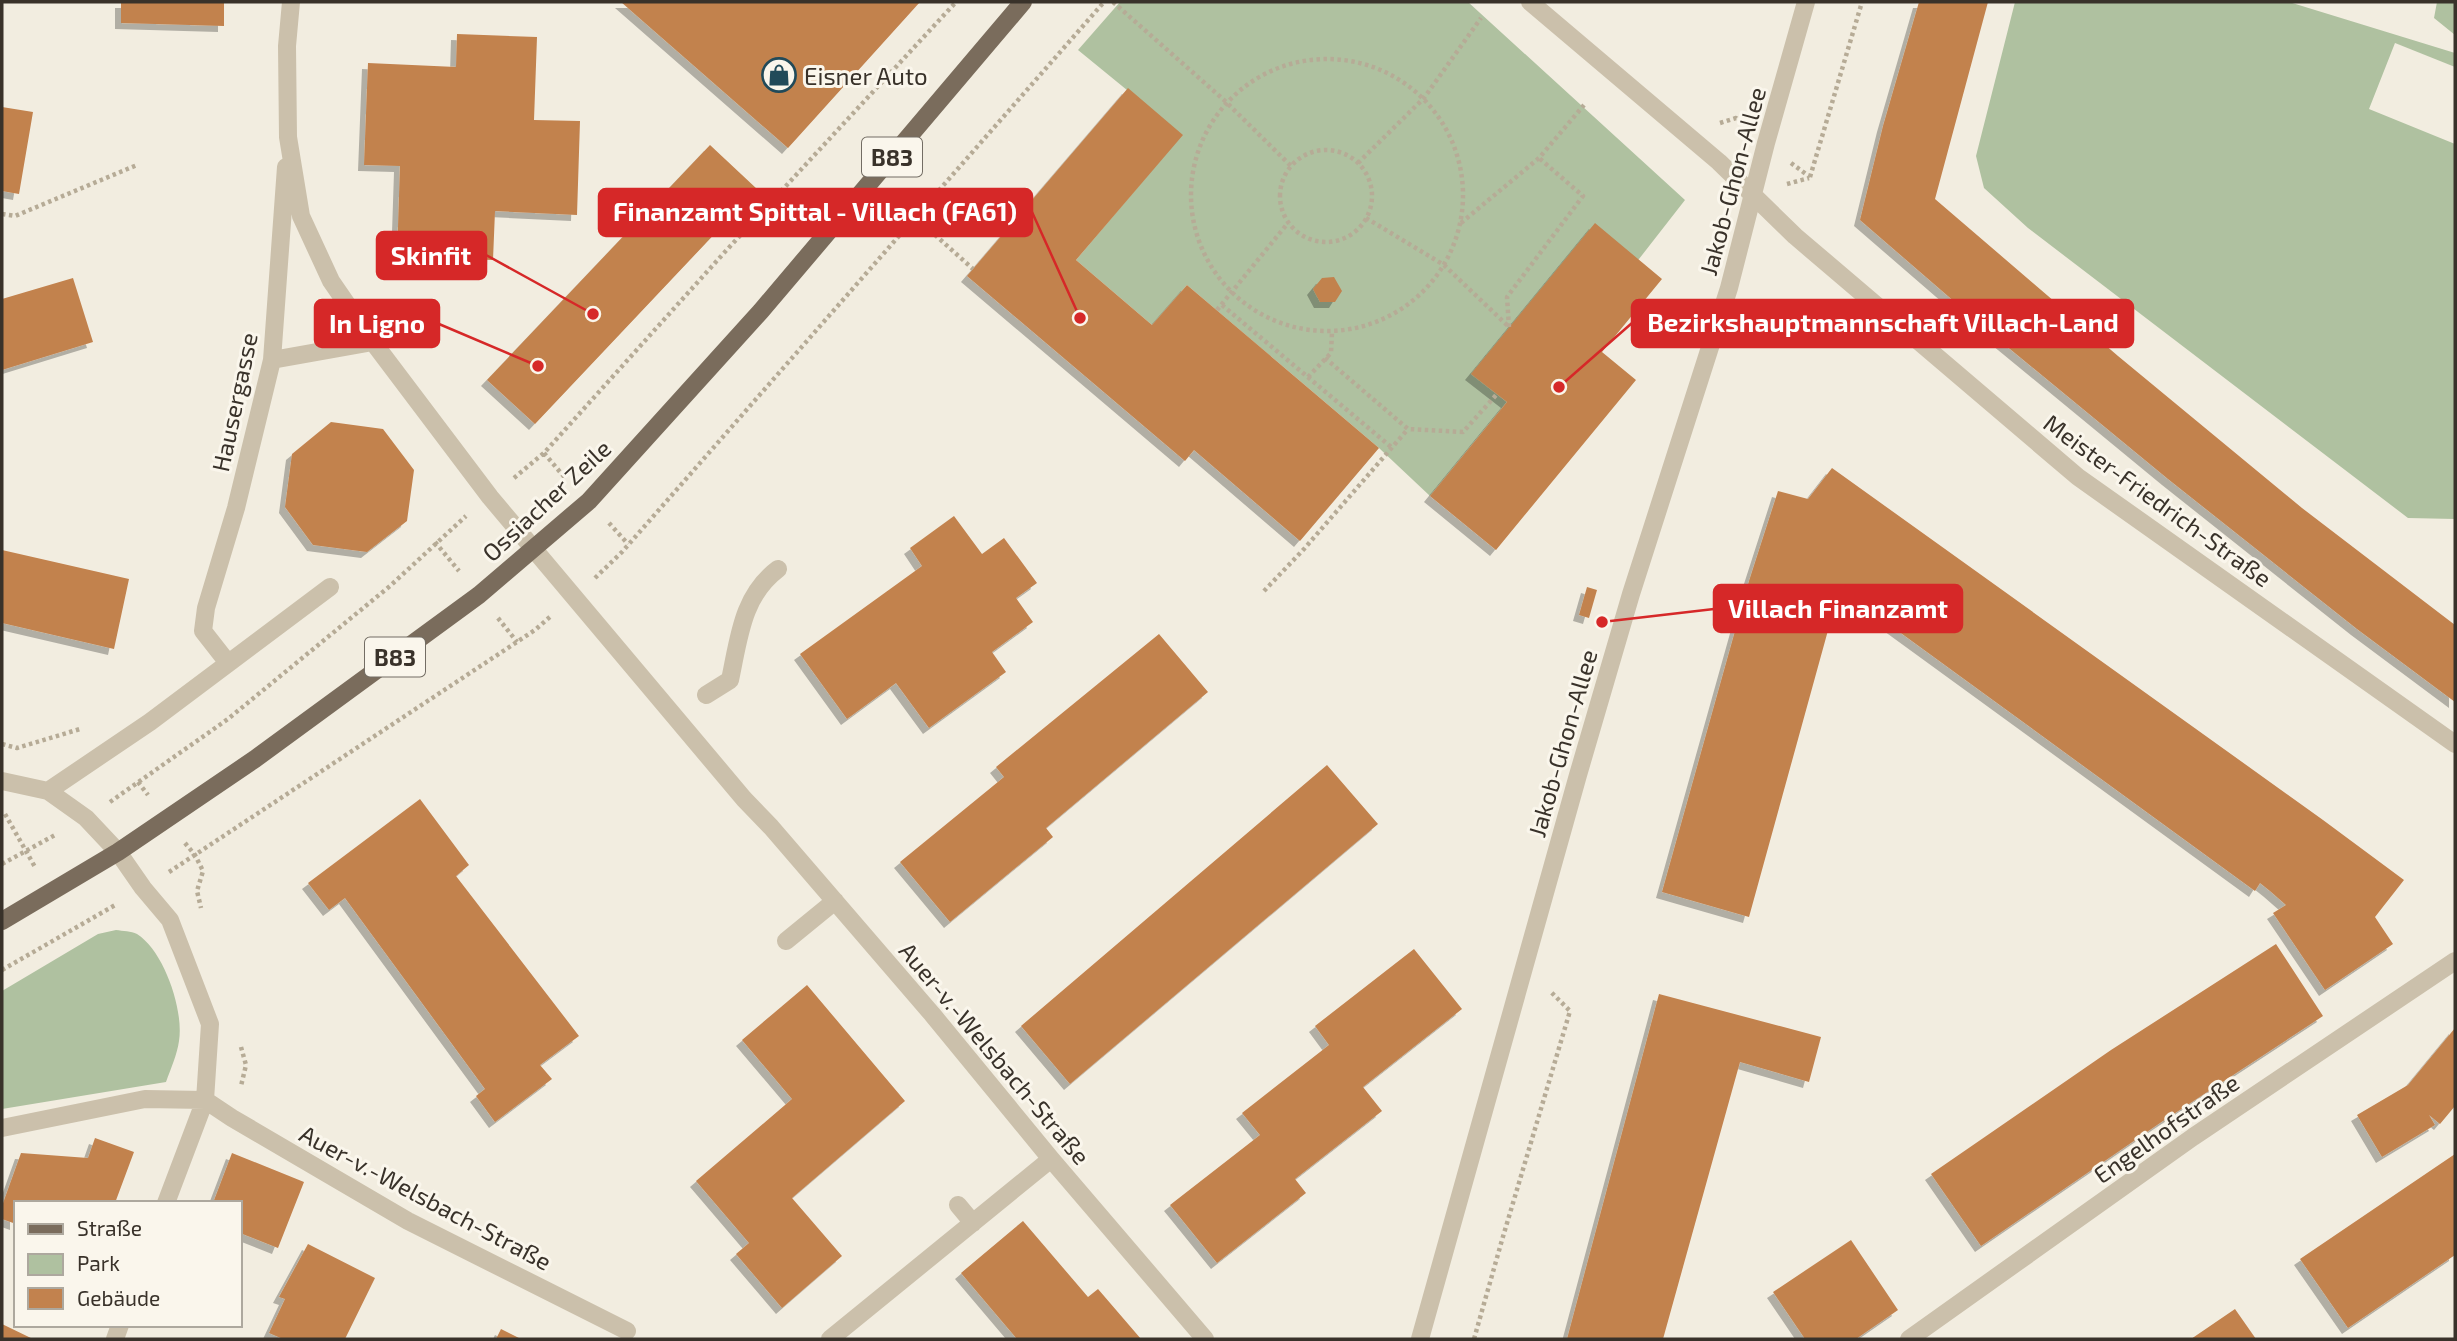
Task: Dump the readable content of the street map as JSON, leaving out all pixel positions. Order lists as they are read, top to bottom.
{
  "streets": {
    "main road": ["B83", "Ossiacher Zeile"],
    "street": [
      "Jakob-Ghon-Allee",
      "Hausergasse",
      "Meister-Friedrich-Straße",
      "Auer-v.-Welsbach-Straße",
      "Engelhofstraße"
    ]
  },
  "crossings": [
    ["Jakob-Ghon-Allee", "Meister-Friedrich-Straße"],
    ["Hausergasse", "Ossiacher Zeile"],
    ["Hausergasse", "Auer-v.-Welsbach-Straße"]
  ],
  "places": {
    "shop": ["Eisner Auto"],
    "other": [
      "Skinfit",
      "Finanzamt Spittal - Villach (FA61)",
      "In Ligno",
      "Bezirkshauptmannschaft Villach-Land",
      "Villach Finanzamt"
    ]
  },
  "legend": ["Straße", "Park", "Gebäude"]
}
